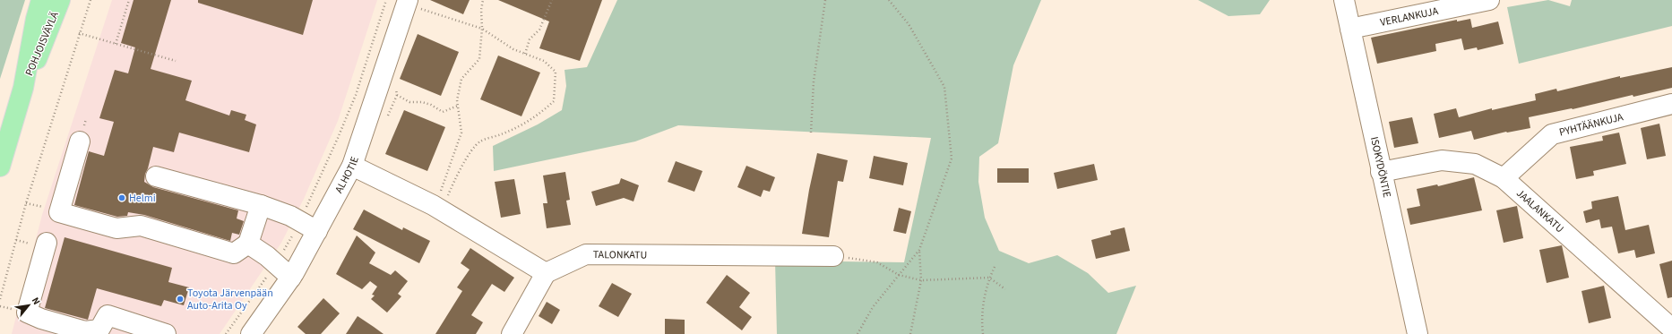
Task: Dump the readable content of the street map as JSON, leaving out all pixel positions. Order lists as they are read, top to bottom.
{
  "streets": {
    "main road": ["POHJOISVÄYLÄ"],
    "street": [
      "VERLANKUJA",
      "PYHTÄÄNKUJA",
      "ISOKYDÖNTIE",
      "ALHOTIE",
      "JAALANKATU",
      "TALONKATU"
    ]
  },
  "crossings": [
    ["VERLANKUJA", "ISOKYDÖNTIE"],
    ["PYHTÄÄNKUJA", "JAALANKATU"],
    ["ISOKYDÖNTIE", "JAALANKATU"]
  ],
  "places": ["Helmi", "Toyota Järvenpään Auto-Arita Oy"],
  "north": "top right"
}
